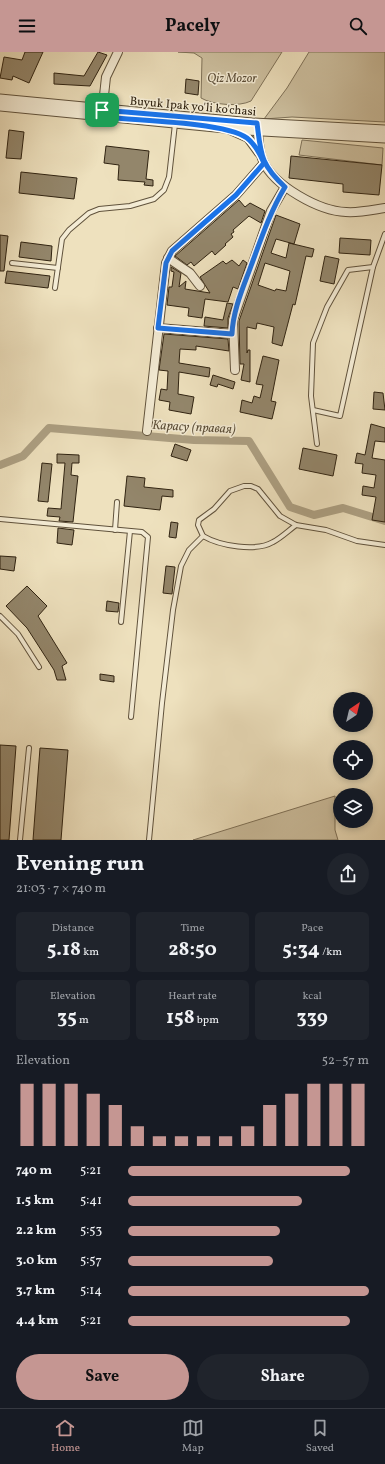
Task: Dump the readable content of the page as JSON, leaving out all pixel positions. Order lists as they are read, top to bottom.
{
  "streets": {
    "street": ["Buyuk Ipak yo'li ko'chasi"]
  },
  "water": ["Карасу (правая)"],
  "parks": ["Qiz Mozor"],
  "north": "top right",
  "page": {
    "header": "Pacely",
    "heading": ["Evening run", "21:03 · 7 × 740 m"],
    "stats": [
      ["Distance", "5.18 km"],
      ["Time", "28:50"],
      ["Pace", "5:34 /km"],
      ["Elevation", "35 m"],
      ["Heart rate", "158 bpm"],
      ["kcal", "339"]
    ],
    "chart": ["Elevation", "52–57 m"],
    "list": [
      {
        "name": "740 m",
        "note": "5:21"
      },
      {
        "name": "1.5 km",
        "note": "5:41"
      },
      {
        "name": "2.2 km",
        "note": "5:53"
      },
      {
        "name": "3.0 km",
        "note": "5:57"
      },
      {
        "name": "3.7 km",
        "note": "5:14"
      },
      {
        "name": "4.4 km",
        "note": "5:21"
      }
    ],
    "buttons": ["Save", "Share"],
    "tabs": ["Home", "Map", "Saved"]
  }
}
